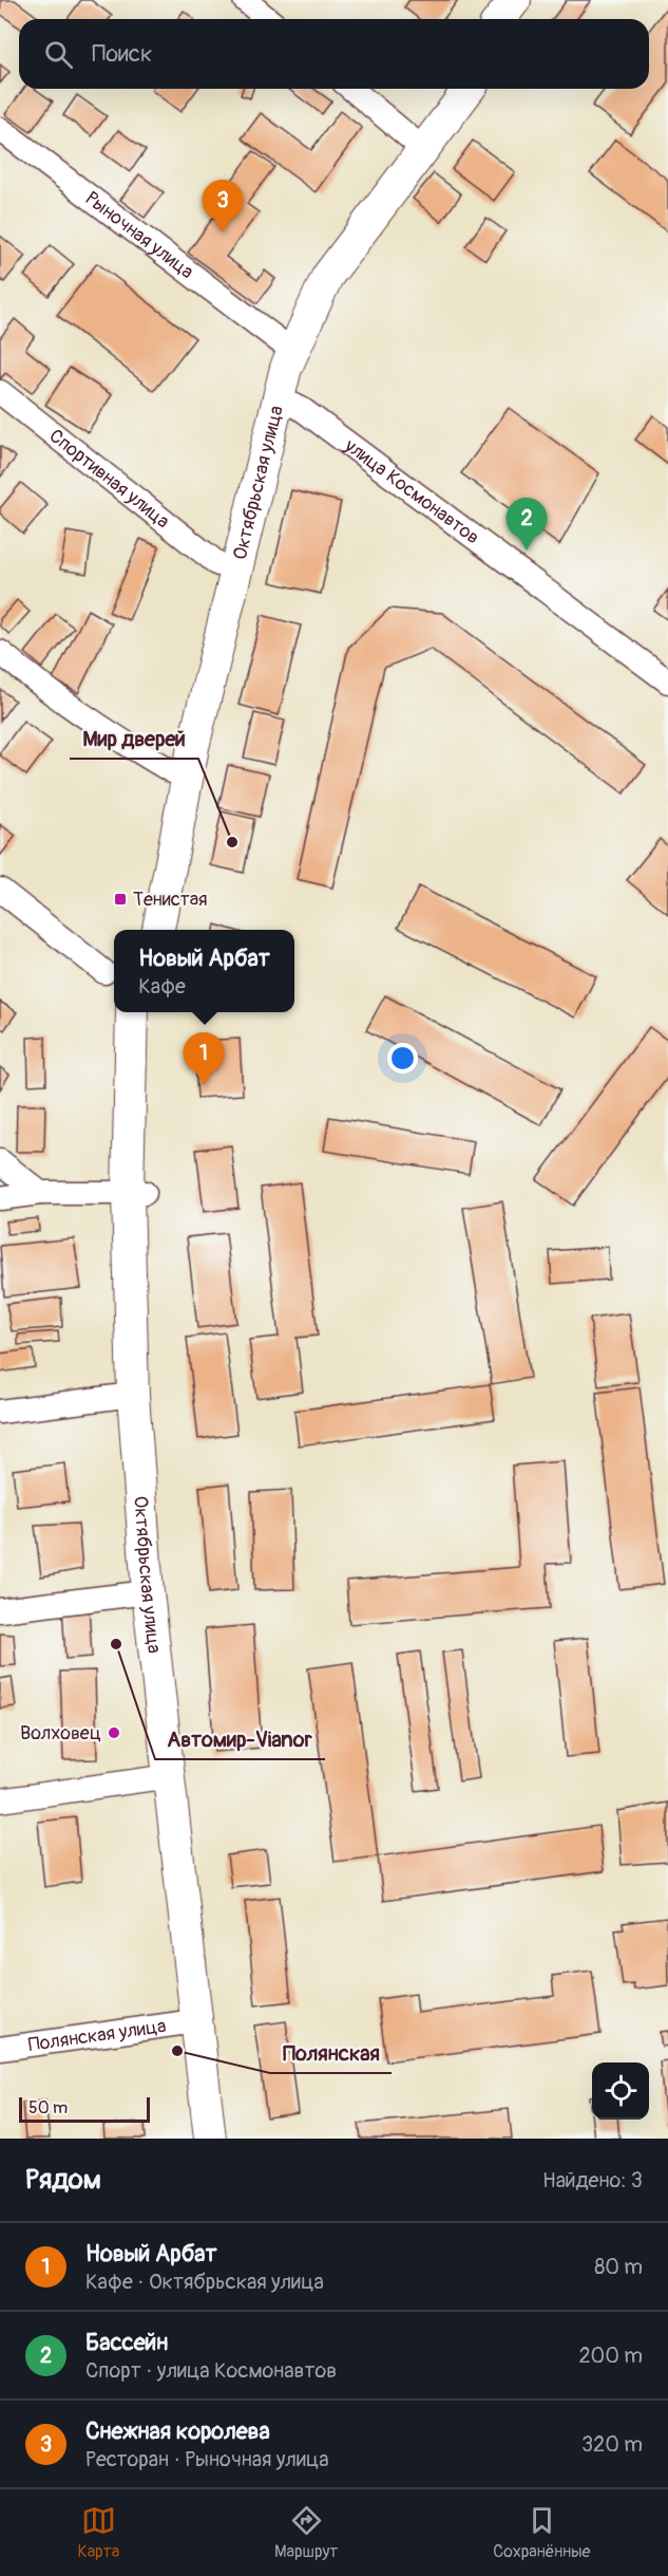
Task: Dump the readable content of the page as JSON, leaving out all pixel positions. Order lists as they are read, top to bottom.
{
  "streets": {
    "main road": ["Октябрьская улица"],
    "street": [
      "Рыночная улица",
      "Спортивная улица",
      "улица Космонавтов",
      "Полянская улица"
    ]
  },
  "crossings": [
    ["Рыночная улица", "Октябрьская улица"],
    ["Спортивная улица", "Октябрьская улица"],
    ["Октябрьская улица", "улица Космонавтов"],
    ["Октябрьская улица", "Полянская улица"]
  ],
  "places": {
    "other": [
      "Мир дверей",
      "Автомир-Vianor",
      "Волховец",
      "Полянская"
    ],
    "transit": ["Тенистая"]
  },
  "scale_bar": "50 m",
  "page": {
    "search": "Поиск",
    "pins": ["3", "2", "1"],
    "popup": ["Новый Арбат", "Кафе"],
    "scale": "50 m",
    "heading": ["Рядом", "Найдено: 3"],
    "list": [
      {
        "mark": "1",
        "name": "Новый Арбат",
        "note": "Кафе · Октябрьская улица",
        "value": "80 m"
      },
      {
        "mark": "2",
        "name": "Бассейн",
        "note": "Спорт · улица Космонавтов",
        "value": "200 m"
      },
      {
        "mark": "3",
        "name": "Снежная королева",
        "note": "Ресторан · Рыночная улица",
        "value": "320 m"
      }
    ],
    "nav": ["Карта", "Маршрут", "Сохранённые"]
  }
}
